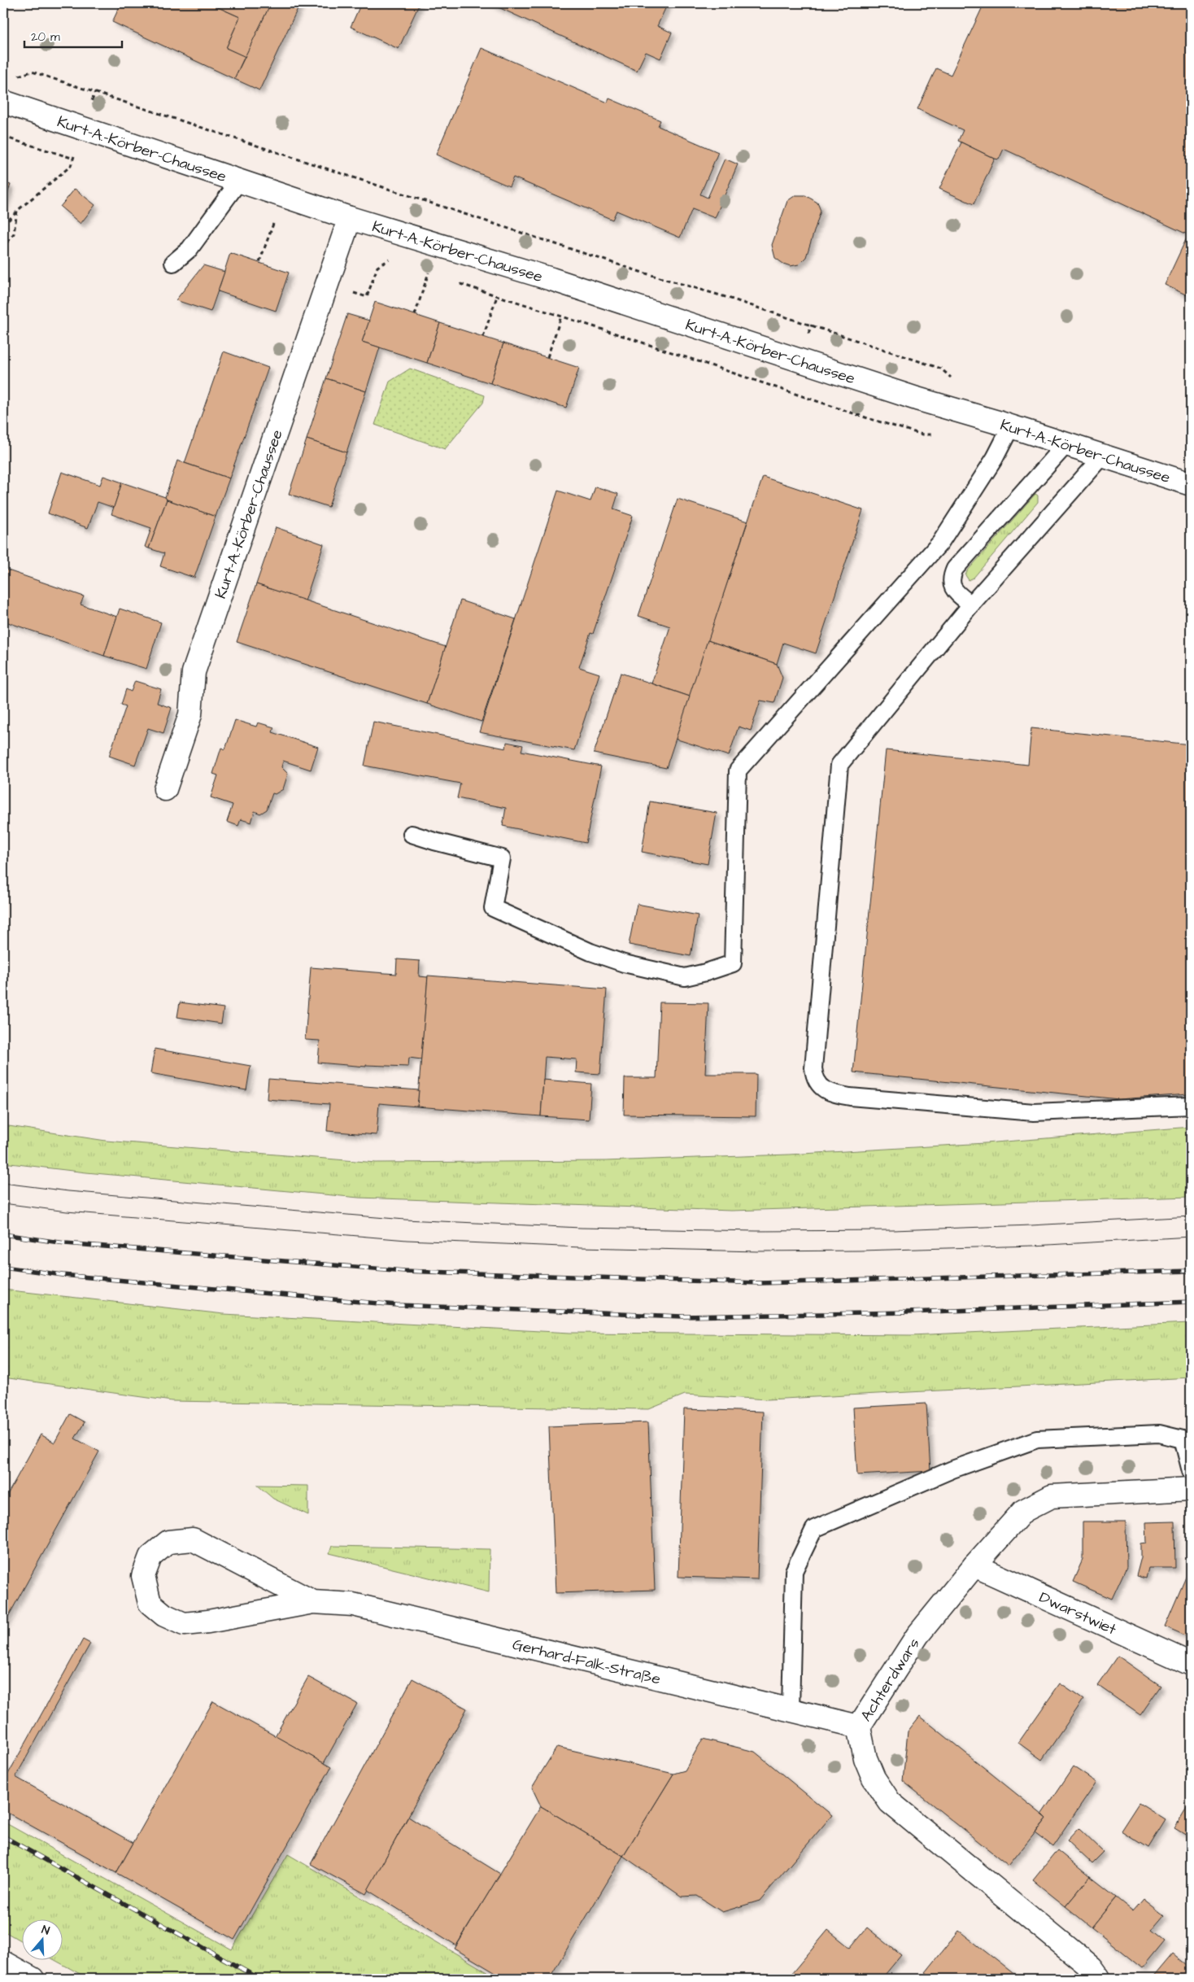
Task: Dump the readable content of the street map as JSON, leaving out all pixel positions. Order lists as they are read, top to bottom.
{
  "streets": {
    "street": [
      "Kurt-A.-Körber-Chaussee",
      "Dwarstwiet",
      "Gerhard-Falk-Straße",
      "Achterdwars"
    ]
  },
  "crossings": [
    ["Dwarstwiet", "Achterdwars"],
    ["Gerhard-Falk-Straße", "Achterdwars"]
  ],
  "scale_bar": "20 m",
  "north": "top"
}
